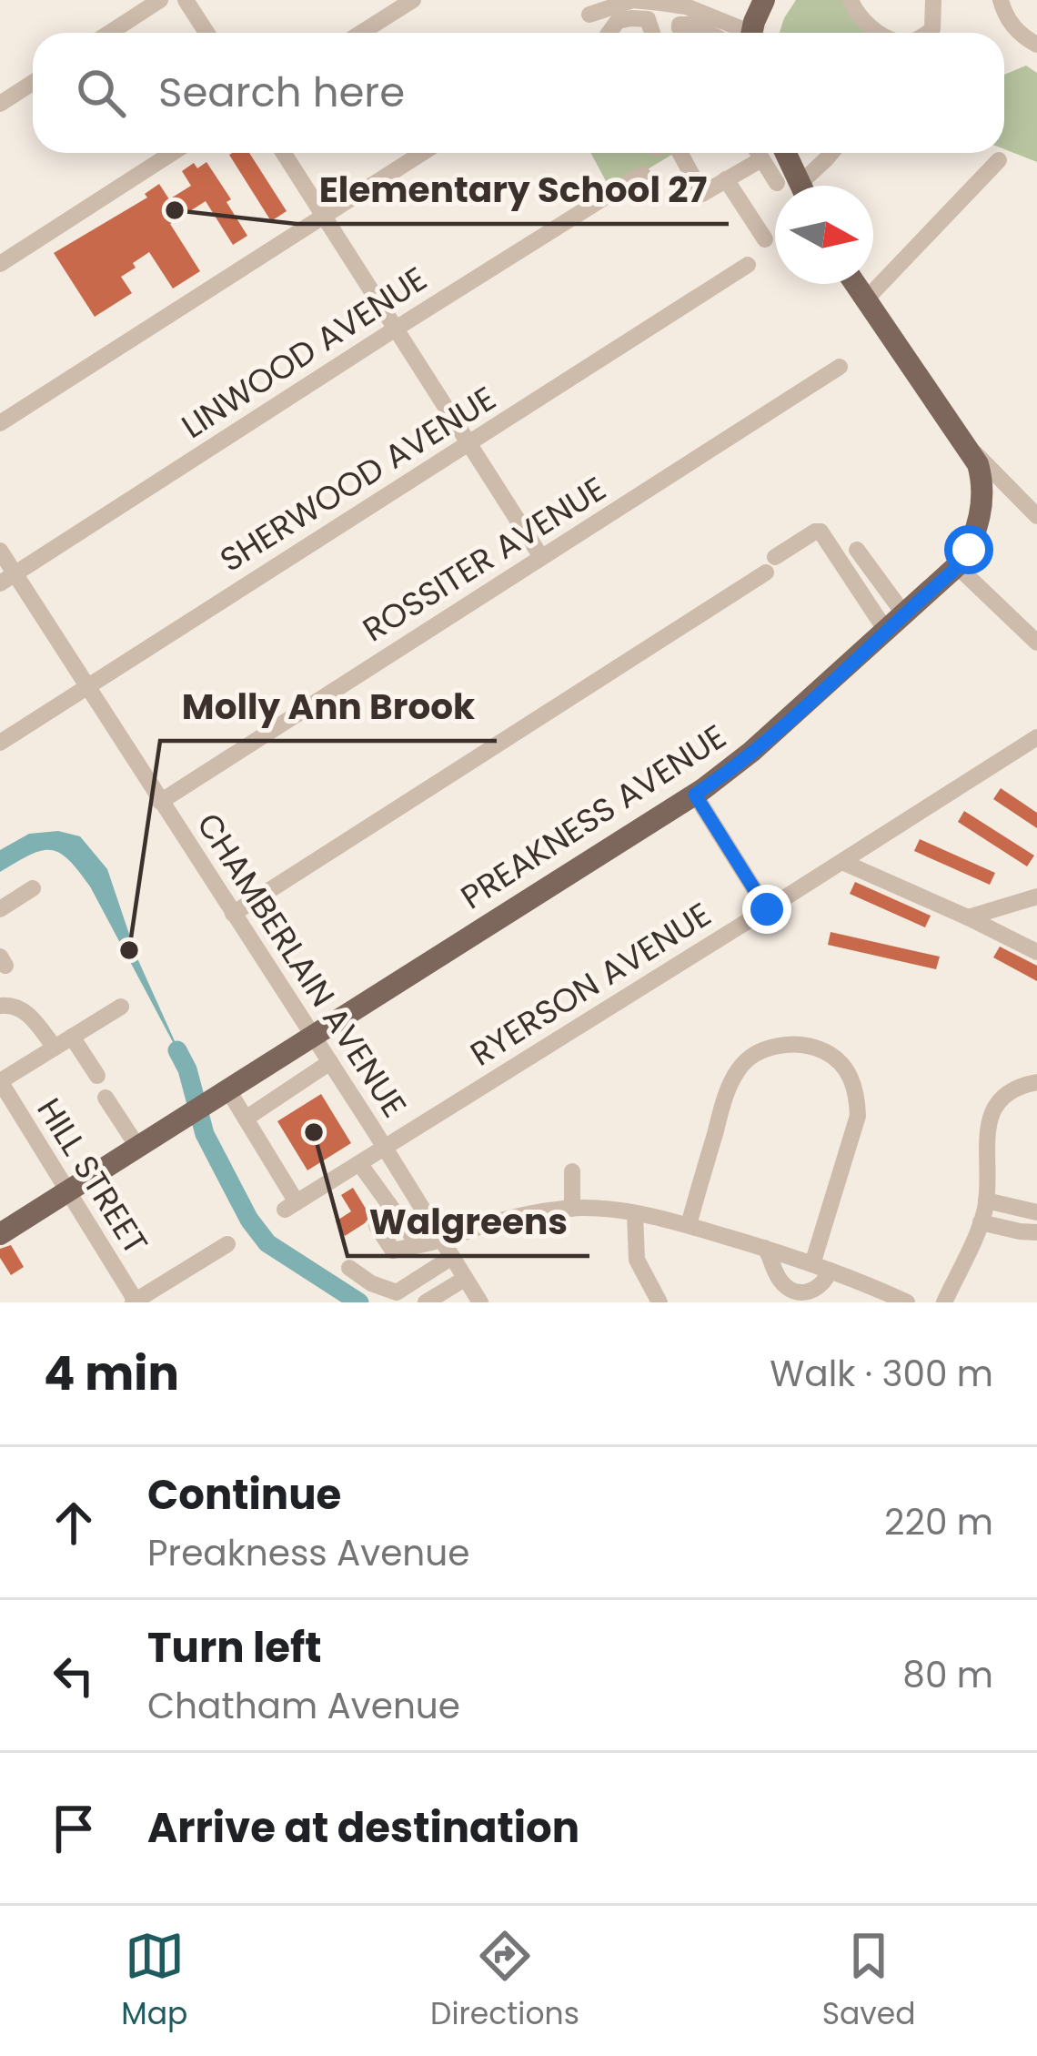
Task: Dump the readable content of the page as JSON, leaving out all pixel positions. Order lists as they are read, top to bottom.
{
  "streets": {
    "main road": ["PREAKNESS AVENUE"],
    "street": [
      "LINWOOD AVENUE",
      "SHERWOOD AVENUE",
      "ROSSITER AVENUE",
      "CHAMBERLAIN AVENUE",
      "RYERSON AVENUE",
      "HILL STREET"
    ]
  },
  "crossings": [
    ["LINWOOD AVENUE", "CHAMBERLAIN AVENUE"],
    ["SHERWOOD AVENUE", "CHAMBERLAIN AVENUE"],
    ["ROSSITER AVENUE", "CHAMBERLAIN AVENUE"],
    ["PREAKNESS AVENUE", "CHAMBERLAIN AVENUE"],
    ["PREAKNESS AVENUE", "HILL STREET"],
    ["CHAMBERLAIN AVENUE", "RYERSON AVENUE"]
  ],
  "places": ["Elementary School 27", "Molly Ann Brook", "Walgreens"],
  "north": "right",
  "page": {
    "search": "Search here",
    "heading": ["4 min", "Walk · 300 m"],
    "list": [
      ["Continue", "Preakness Avenue", "220 m"],
      ["Turn left", "Chatham Avenue", "80 m"],
      "Arrive at destination"
    ],
    "nav": ["Map", "Directions", "Saved"]
  }
}
